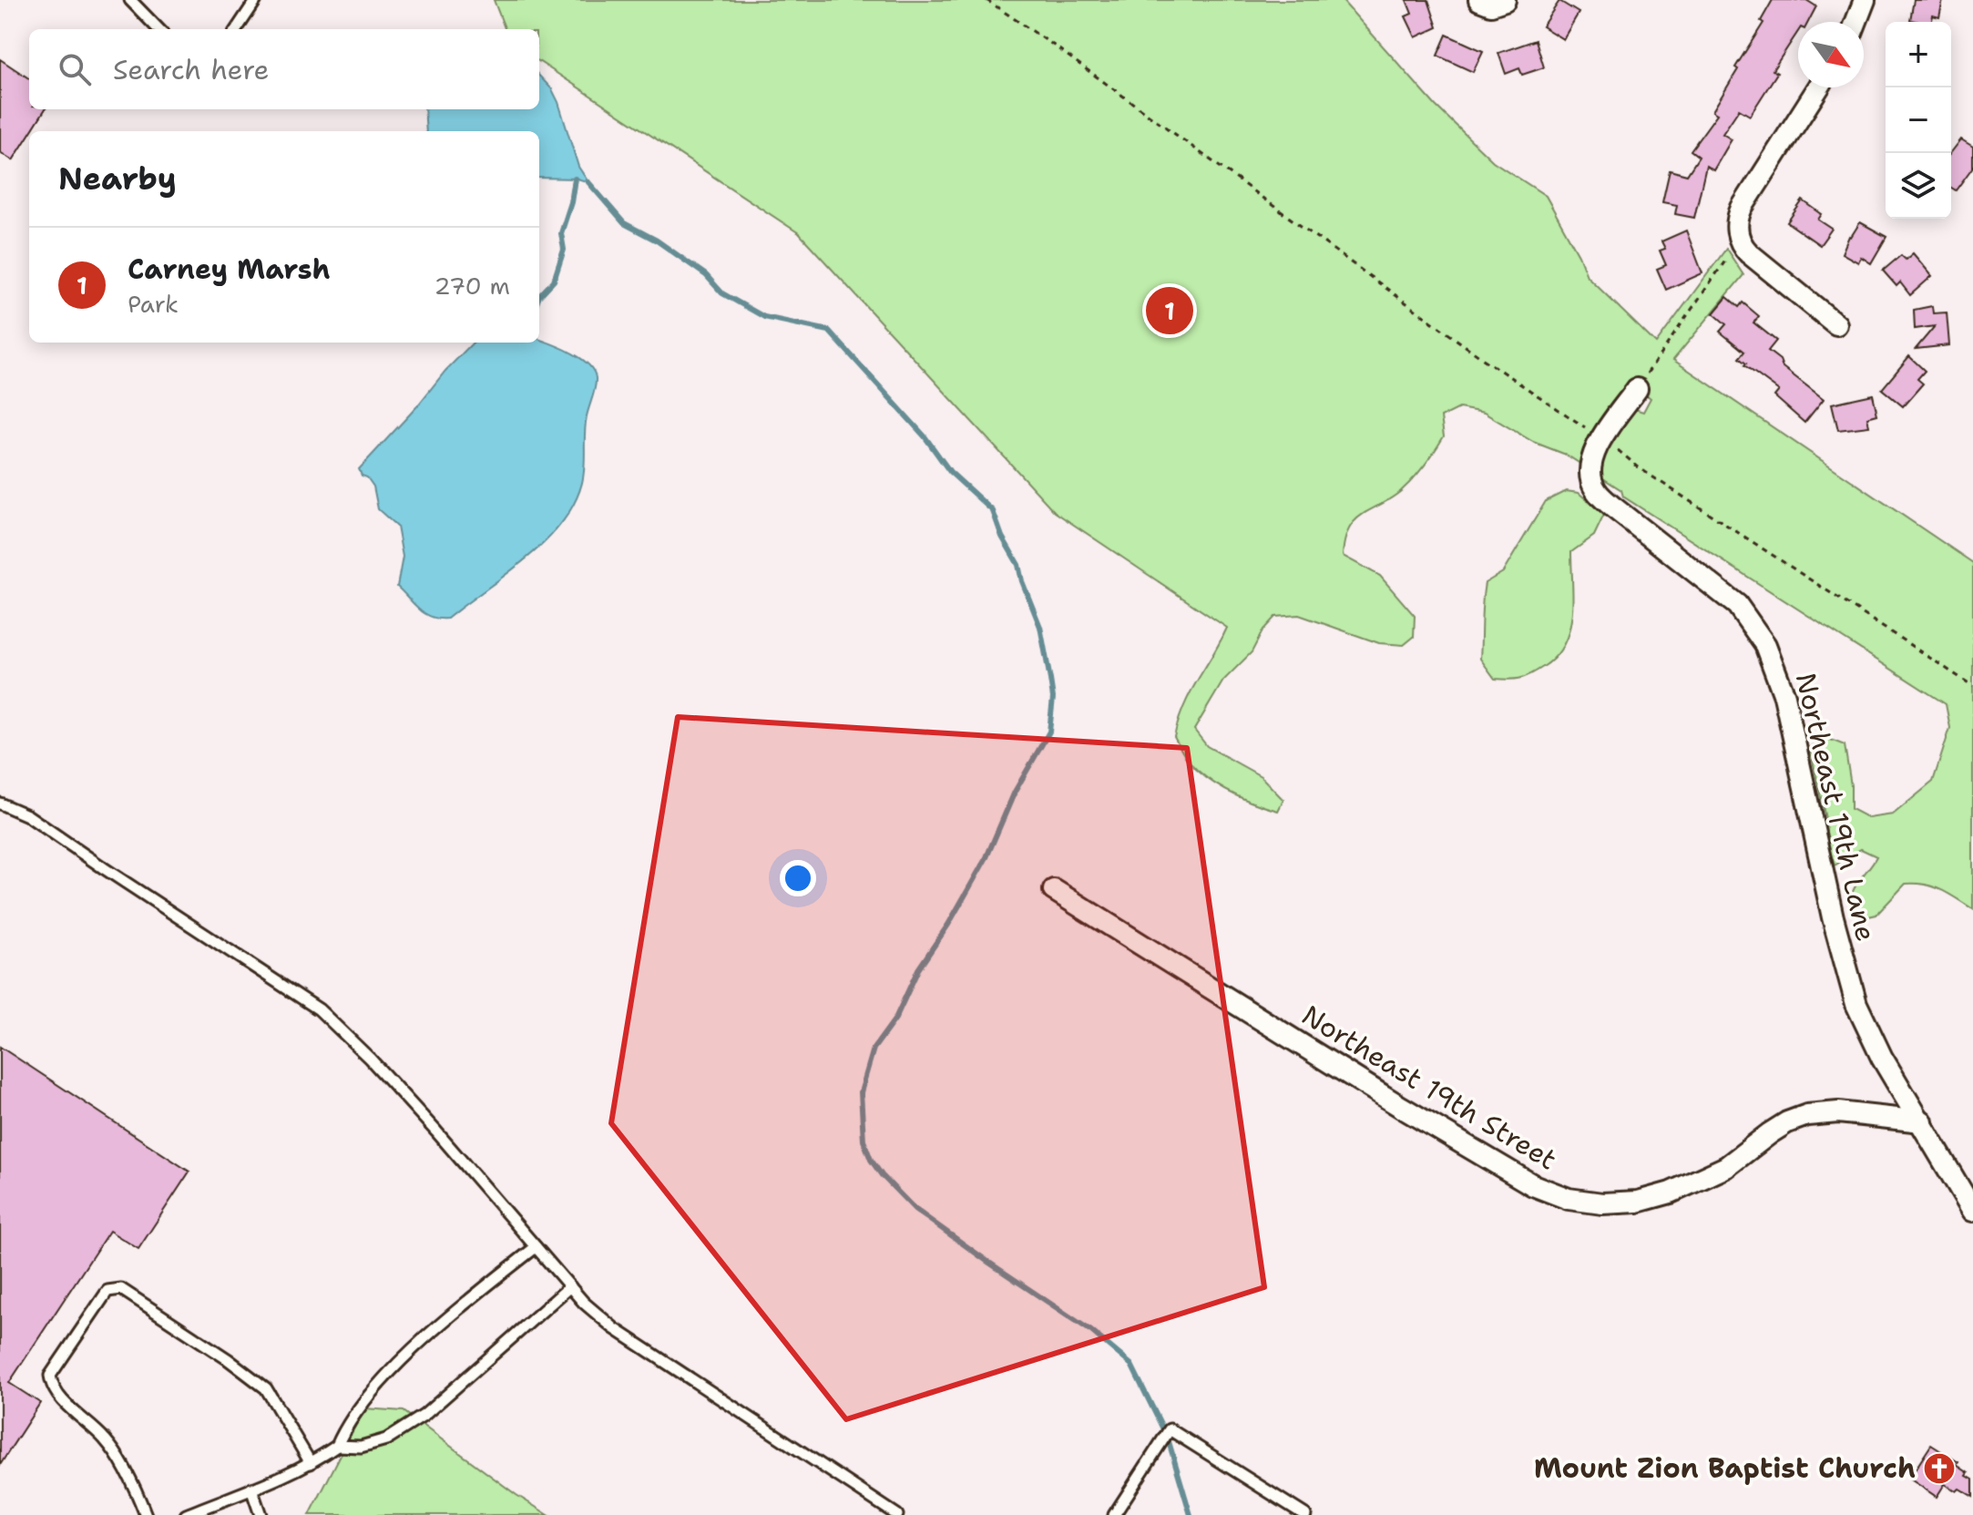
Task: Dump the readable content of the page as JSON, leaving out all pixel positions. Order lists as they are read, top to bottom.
{
  "streets": {
    "street": ["Northeast 19th Lane", "Northeast 19th Street"]
  },
  "crossings": [
    ["Northeast 19th Lane", "Northeast 19th Street"]
  ],
  "places": {
    "church": ["Mount Zion Baptist Church"]
  },
  "north": "bottom right",
  "page": {
    "map_buttons": ["+", "−"],
    "search": "Search here",
    "heading": "Nearby",
    "list": [
      {
        "mark": "1",
        "name": "Carney Marsh",
        "note": "Park",
        "value": "270 m"
      }
    ],
    "pins": "1"
  }
}
